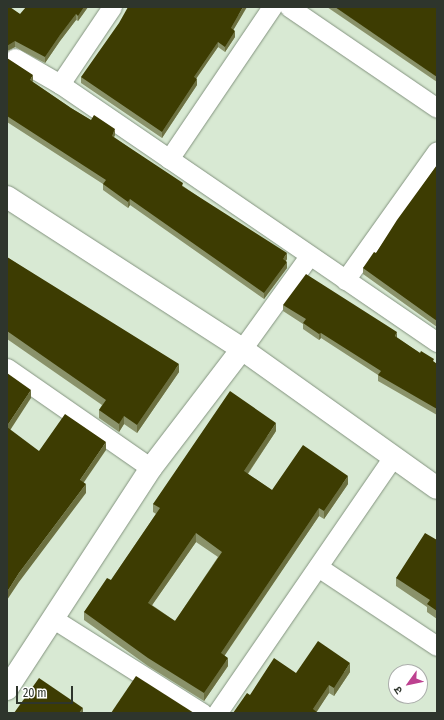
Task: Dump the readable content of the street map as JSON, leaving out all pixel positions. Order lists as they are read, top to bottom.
{
  "scale_bar": "20 m",
  "north": "bottom left"
}
